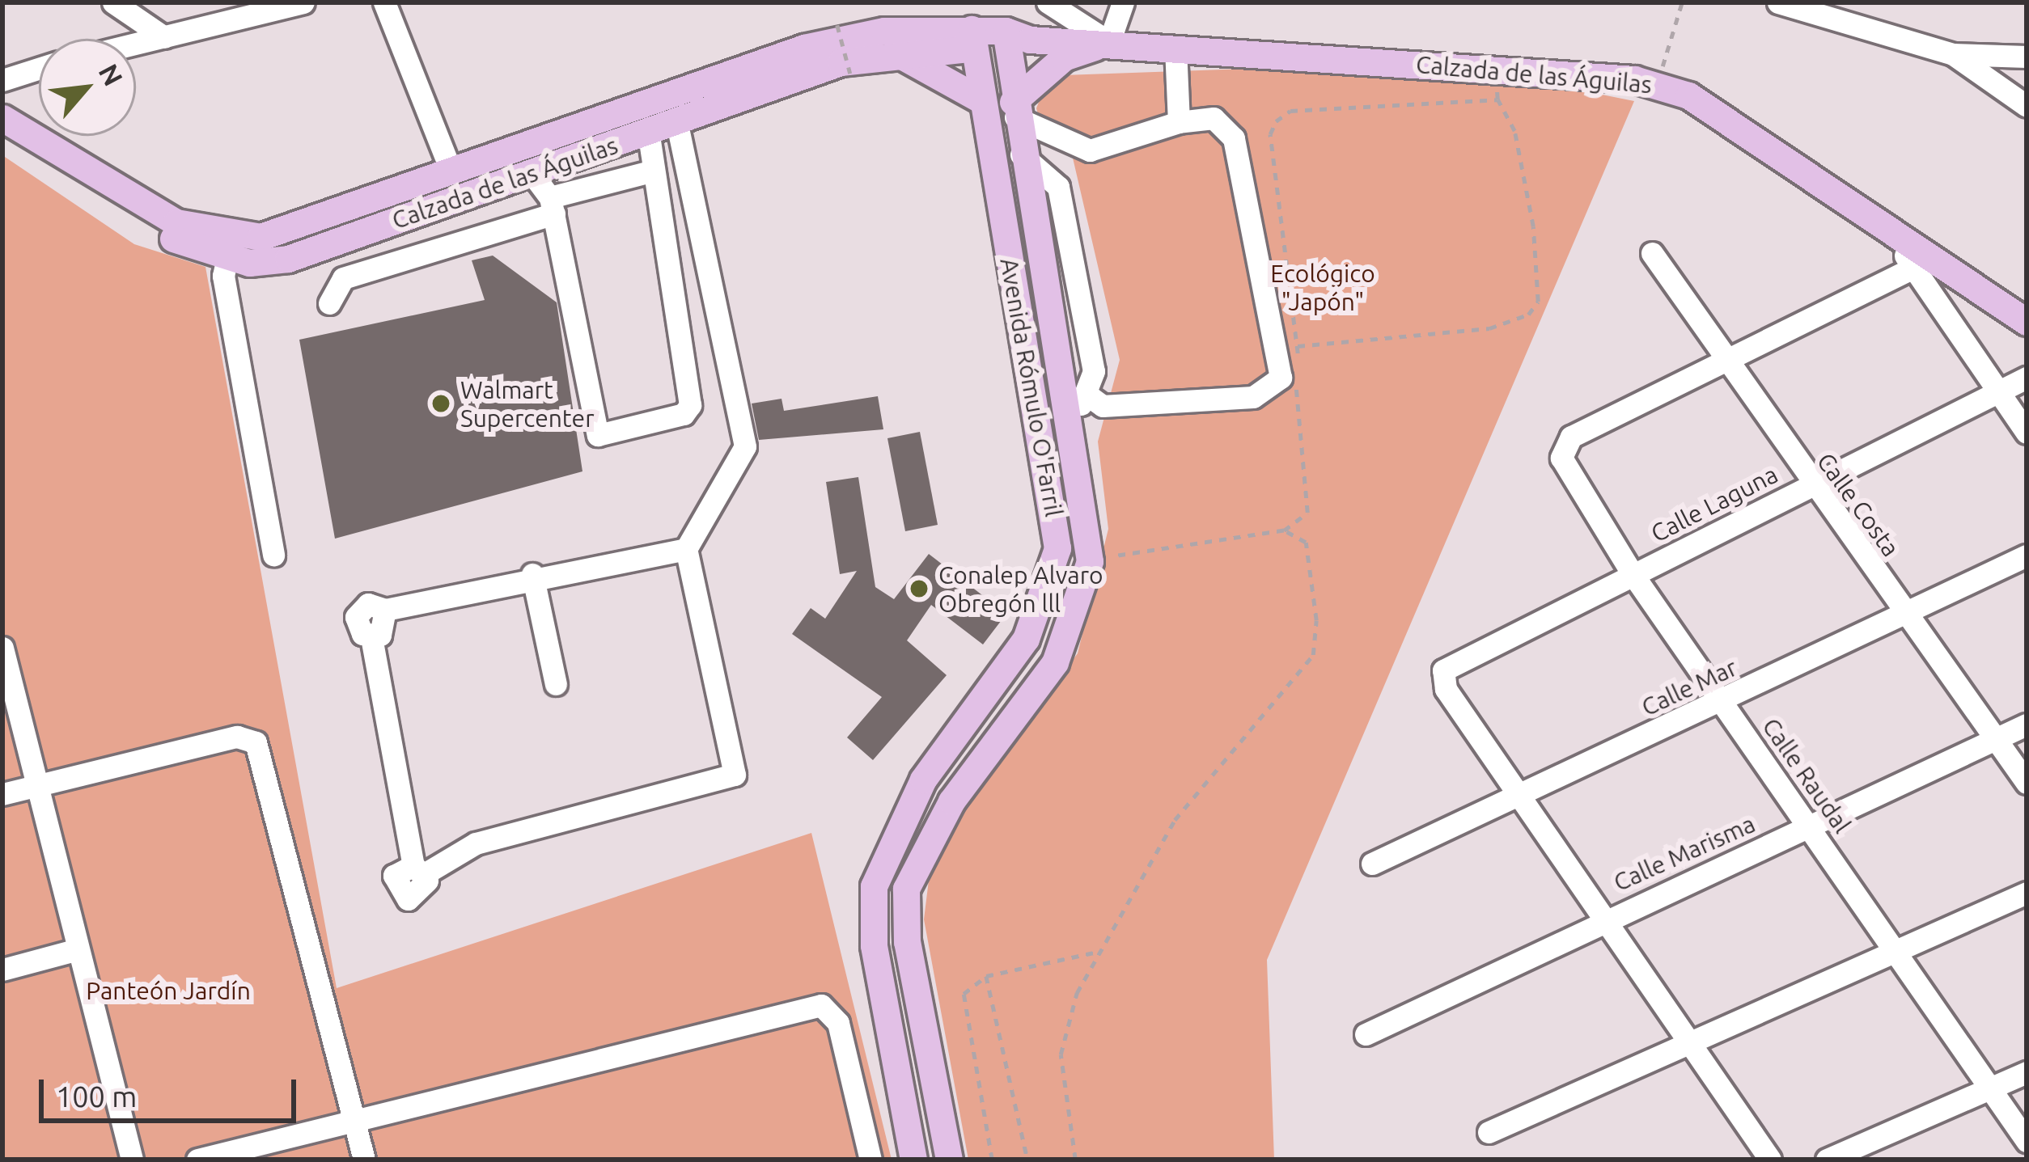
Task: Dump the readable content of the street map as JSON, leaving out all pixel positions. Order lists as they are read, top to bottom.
{
  "streets": {
    "main road": ["Calzada de las Águilas", "Avenida Rómulo O'Farril"],
    "street": [
      "Calle Laguna",
      "Calle Costa",
      "Calle Mar",
      "Calle Raudal",
      "Calle Marisma"
    ]
  },
  "crossings": [
    ["Calzada de las Águilas", "Avenida Rómulo O'Farril"],
    ["Calle Laguna", "Calle Costa"],
    ["Calle Laguna", "Calle Mar"],
    ["Calle Laguna", "Calle Raudal"],
    ["Calle Costa", "Calle Mar"],
    ["Calle Costa", "Calle Raudal"],
    ["Calle Costa", "Calle Marisma"],
    ["Calle Mar", "Calle Raudal"],
    ["Calle Raudal", "Calle Marisma"]
  ],
  "parks": ["Ecológico \"Japón\"", "Panteón Jardín"],
  "places": ["Walmart Supercenter", "Conalep Alvaro Obregón lll"],
  "scale_bar": "100 m",
  "north": "top right"
}
